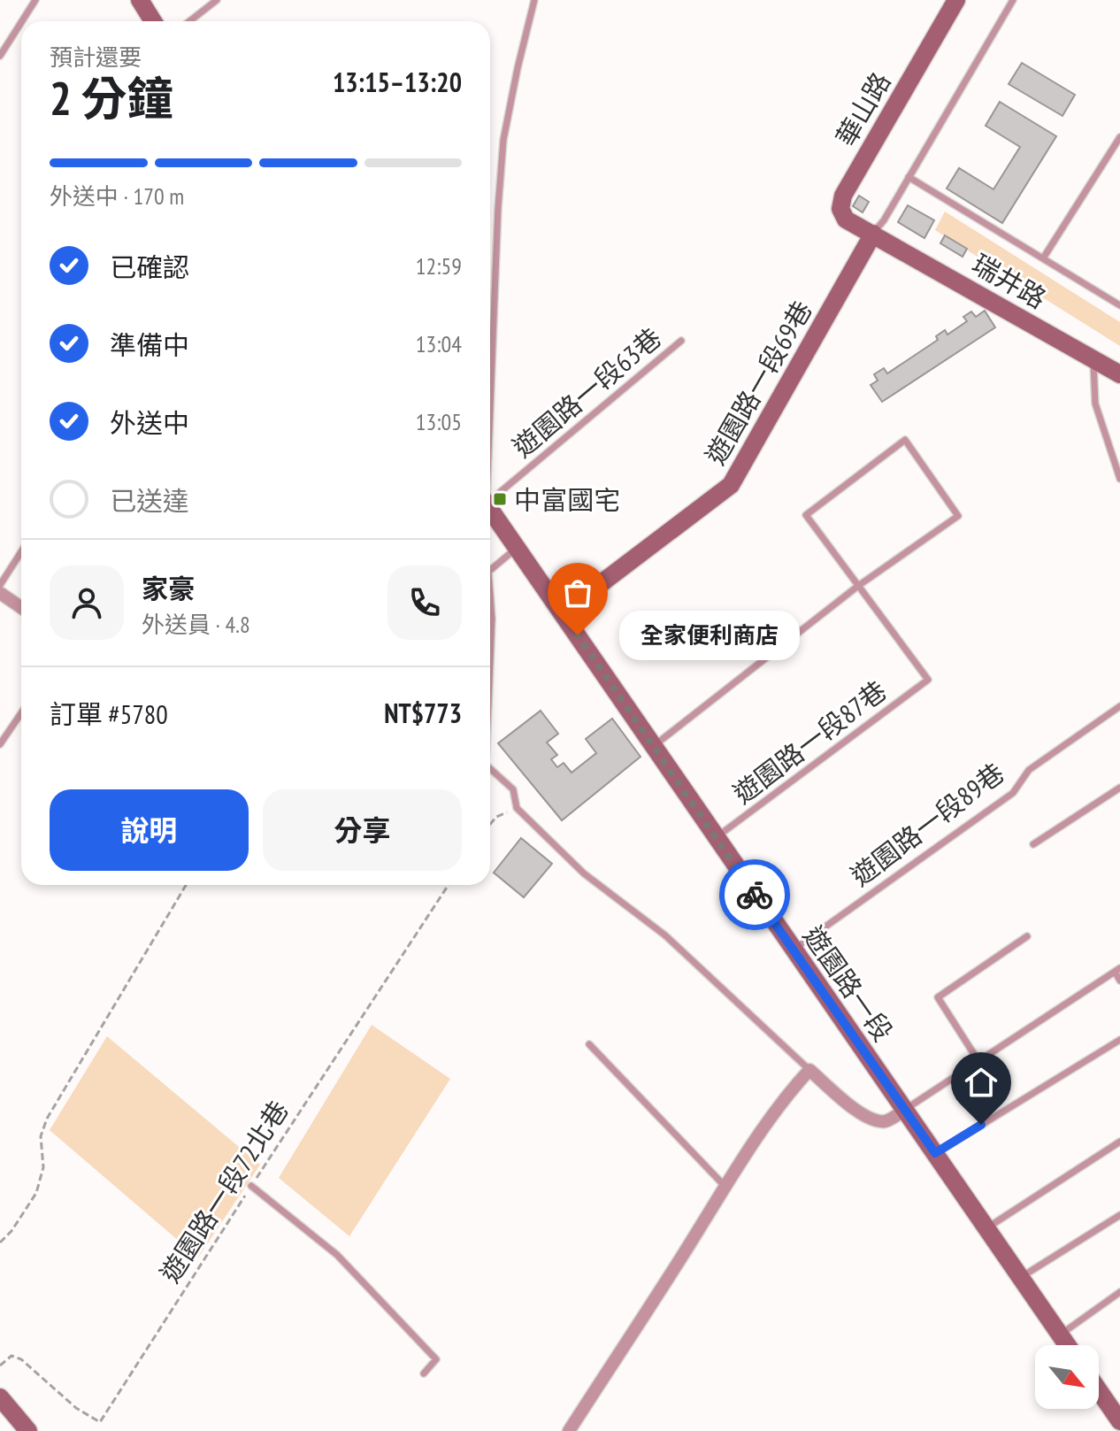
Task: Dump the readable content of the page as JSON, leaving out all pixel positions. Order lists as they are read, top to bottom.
{
  "streets": {
    "street": [
      "華山路",
      "瑞井路",
      "遊園路一段69巷",
      "遊園路一段"
    ],
    "lane": ["遊園路一段63巷", "遊園路一段87巷", "遊園路一段89巷"],
    "path": ["遊園路一段72北巷"]
  },
  "crossings": [
    ["華山路", "瑞井路"],
    ["華山路", "遊園路一段69巷"],
    ["瑞井路", "遊園路一段69巷"],
    ["遊園路一段69巷", "遊園路一段"],
    ["遊園路一段87巷", "遊園路一段"],
    ["遊園路一段89巷", "遊園路一段"]
  ],
  "places": {
    "transit": ["中富國宅"],
    "other": ["全家便利商店"]
  },
  "north": "bottom right",
  "page": {
    "heading": ["2 分鐘", "預計還要", "13:15–13:20"],
    "panel": [
      "家豪",
      "外送員 · 4.8",
      "訂單 #5780",
      "NT$773"
    ],
    "bar": "外送中 · 170 m",
    "list": [
      ["已確認", "12:59"],
      ["準備中", "13:04"],
      ["外送中", "13:05"],
      "已送達"
    ],
    "bubble": "全家便利商店",
    "buttons": ["說明", "分享"]
  }
}
